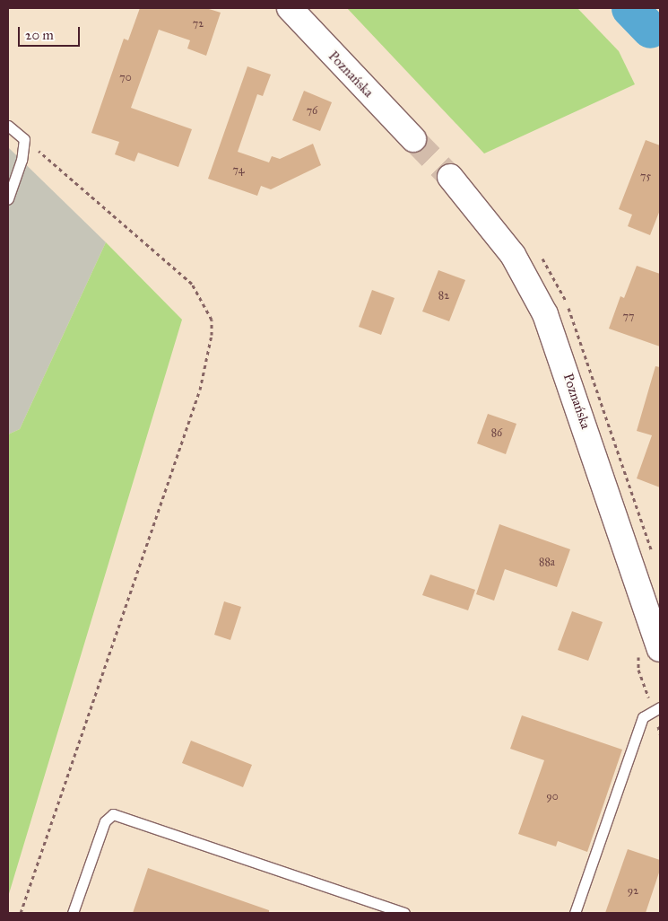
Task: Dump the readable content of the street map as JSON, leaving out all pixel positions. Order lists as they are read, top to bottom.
{
  "streets": {
    "street": ["Poznańska"]
  },
  "house_numbers": [
    "72",
    "70",
    "76",
    "74",
    "75",
    "82",
    "77",
    "86",
    "88a",
    "90",
    "92"
  ],
  "scale_bar": "20 m"
}
